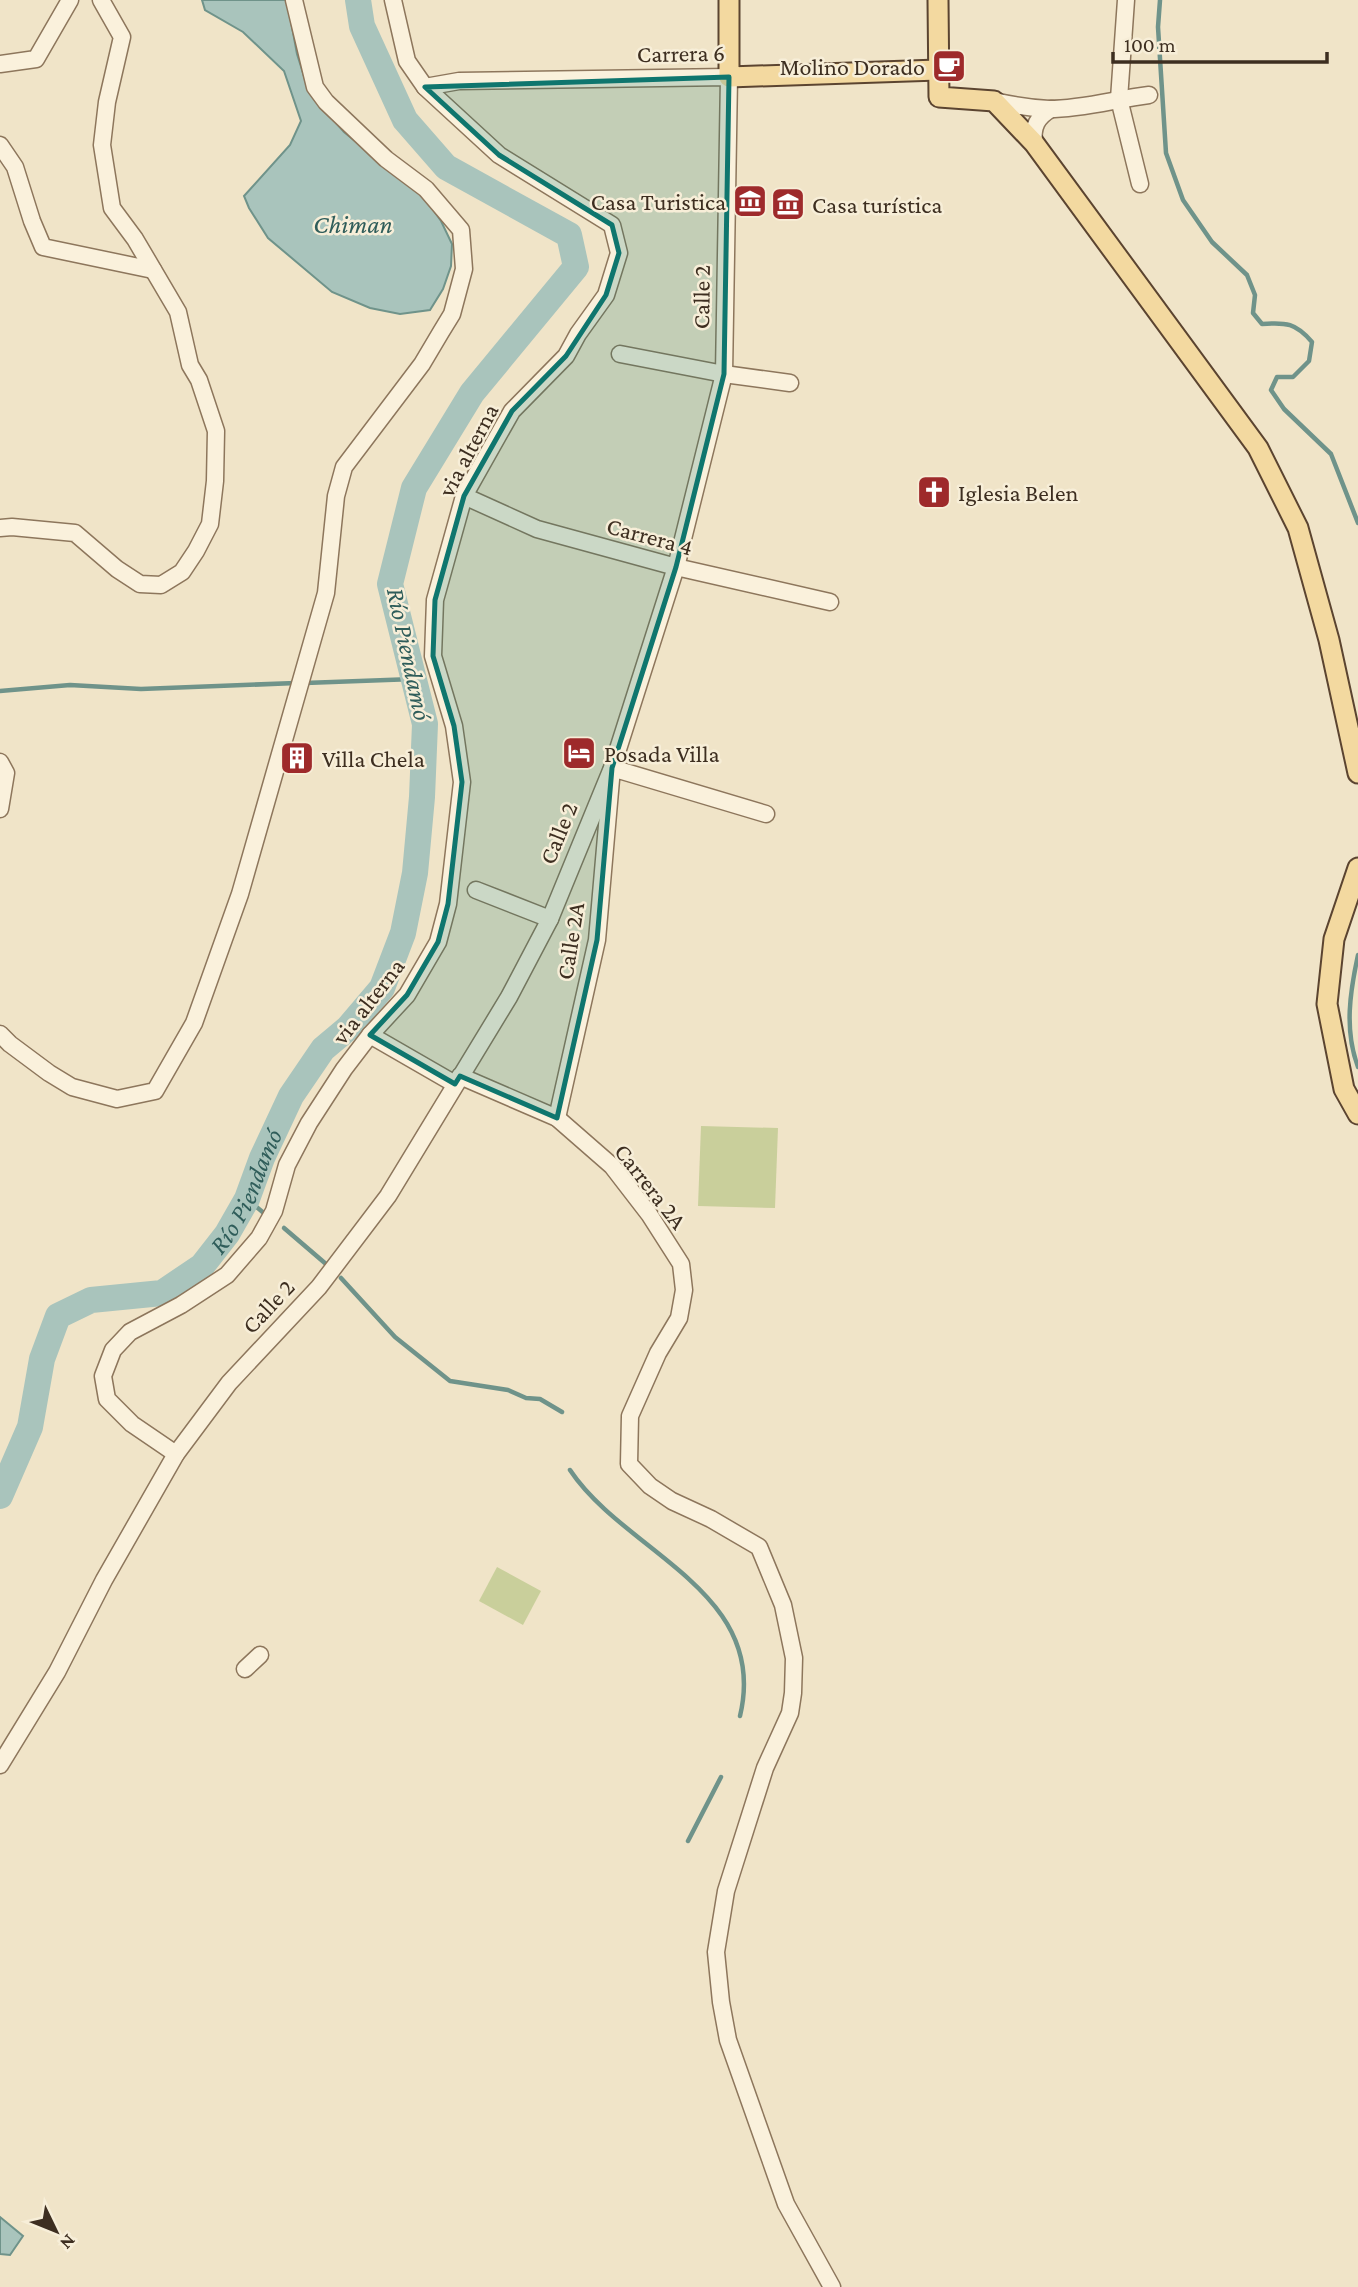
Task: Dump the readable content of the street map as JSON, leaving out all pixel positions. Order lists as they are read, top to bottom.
{
  "streets": {
    "main road": ["Carrera 6", "Calle 2"],
    "street": [
      "via alterna",
      "Carrera 4",
      "Calle 2A",
      "Carrera 2A"
    ]
  },
  "crossings": [
    ["Carrera 6", "Calle 2"],
    ["Carrera 6", "via alterna"],
    ["Calle 2", "via alterna"],
    ["Calle 2", "Carrera 4"],
    ["Calle 2", "Calle 2A"],
    ["Calle 2", "Carrera 2A"],
    ["via alterna", "Carrera 4"],
    ["via alterna", "Carrera 2A"],
    ["Calle 2A", "Carrera 2A"]
  ],
  "water": ["Chiman", "Río Piendamó"],
  "places": {
    "cafe": ["Molino Dorado"],
    "museum": ["Casa Turistica", "Casa turística"],
    "church": ["Iglesia Belen"],
    "hotel": ["Posada Villa"],
    "building": ["Villa Chela"]
  },
  "scale_bar": "100 m",
  "north": "bottom right"
}
